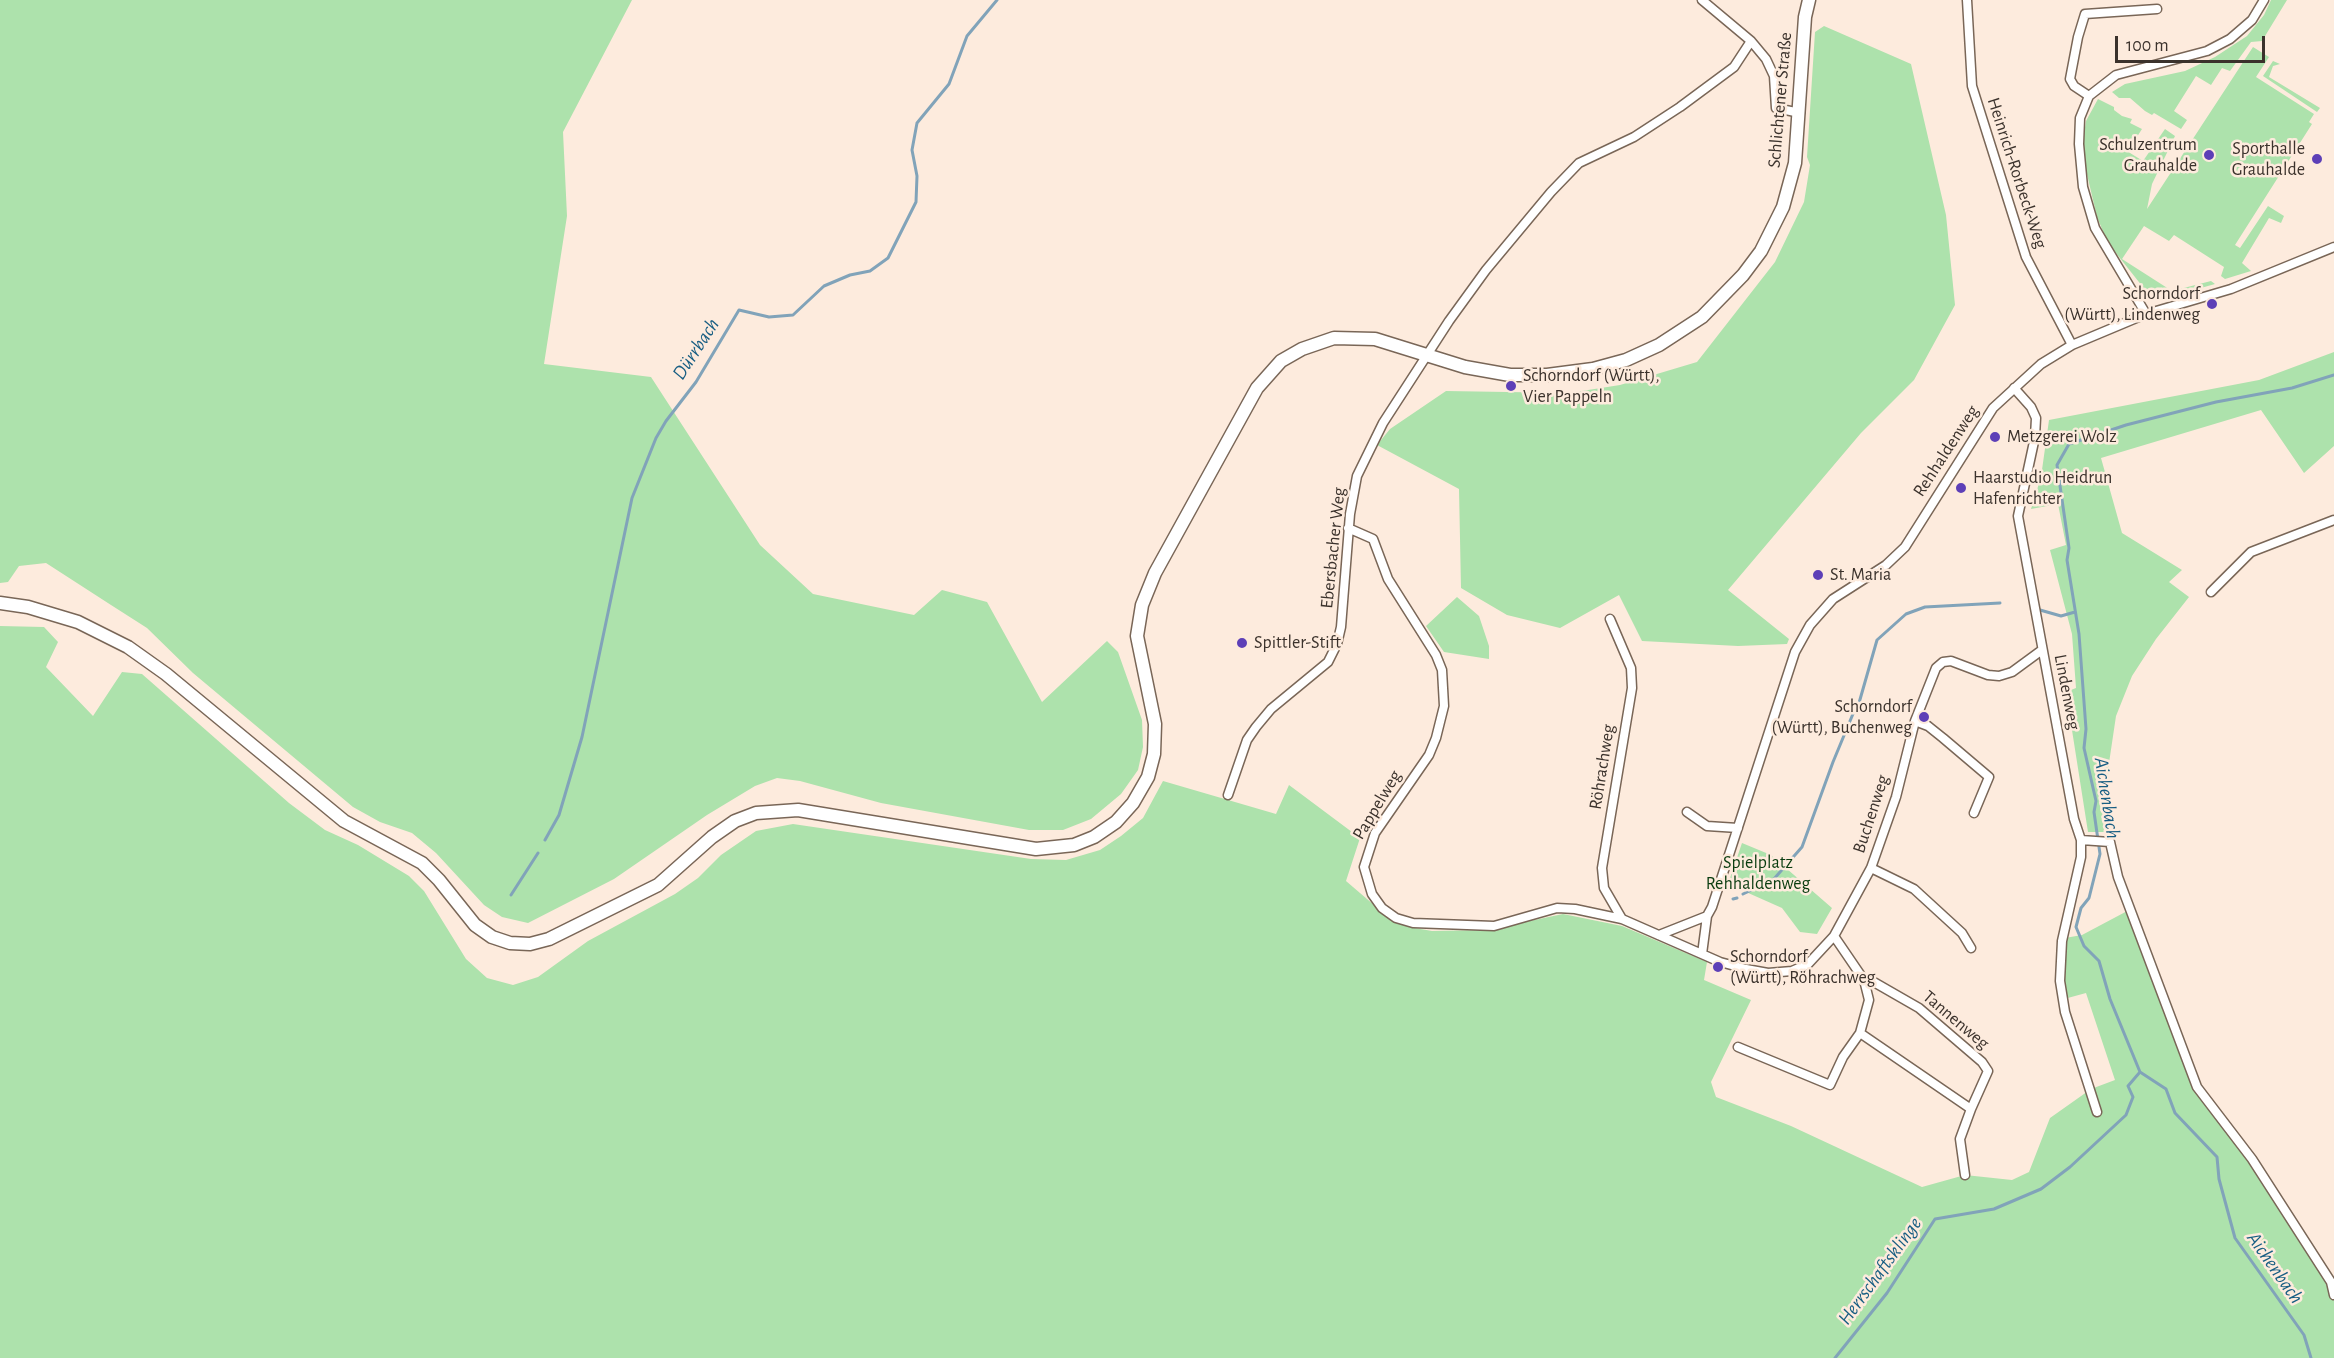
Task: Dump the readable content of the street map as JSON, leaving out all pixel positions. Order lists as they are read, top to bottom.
{
  "streets": {
    "main road": ["Schlichtener Straße"],
    "street": [
      "Heinrich-Rorbeck-Weg",
      "Rehhaldenweg",
      "Ebersbacher Weg",
      "Lindenweg",
      "Röhrachweg",
      "Pappelweg",
      "Buchenweg",
      "Tannenweg"
    ]
  },
  "crossings": [
    ["Schlichtener Straße", "Ebersbacher Weg"],
    ["Heinrich-Rorbeck-Weg", "Rehhaldenweg"],
    ["Rehhaldenweg", "Lindenweg"],
    ["Rehhaldenweg", "Pappelweg"],
    ["Rehhaldenweg", "Buchenweg"],
    ["Ebersbacher Weg", "Pappelweg"],
    ["Lindenweg", "Buchenweg"],
    ["Röhrachweg", "Pappelweg"],
    ["Pappelweg", "Buchenweg"]
  ],
  "water": ["Dürrbach", "Aichenbach", "Herrschaftsklinge"],
  "parks": ["Spielplatz Rehhaldenweg"],
  "places": [
    "Schulzentrum Grauhalde",
    "Sporthalle Grauhalde",
    "Schorndorf (Württ), Lindenweg",
    "Schorndorf (Württ), Vier Pappeln",
    "Metzgerei Wolz",
    "Haarstudio Heidrun Hafenrichter",
    "St. Maria",
    "Spittler-Stift",
    "Schorndorf (Württ), Buchenweg",
    "Schorndorf (Württ), Röhrachweg"
  ],
  "scale_bar": "100 m"
}
